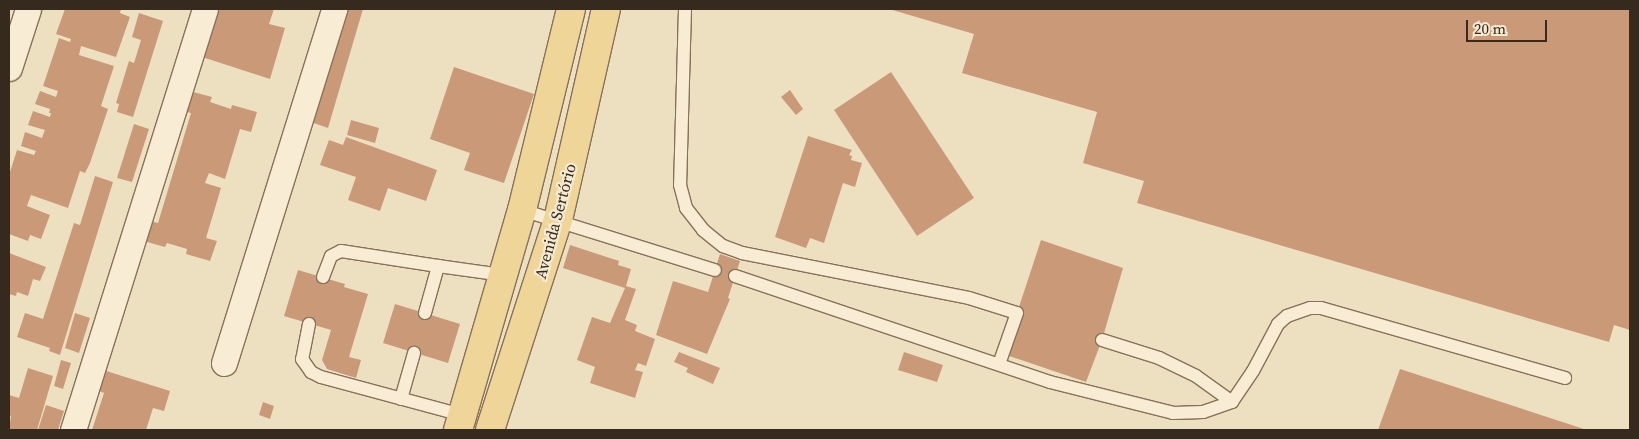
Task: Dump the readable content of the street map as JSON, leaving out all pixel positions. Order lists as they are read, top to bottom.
{
  "streets": {
    "main road": ["Avenida Sertório"]
  },
  "scale_bar": "20 m"
}
